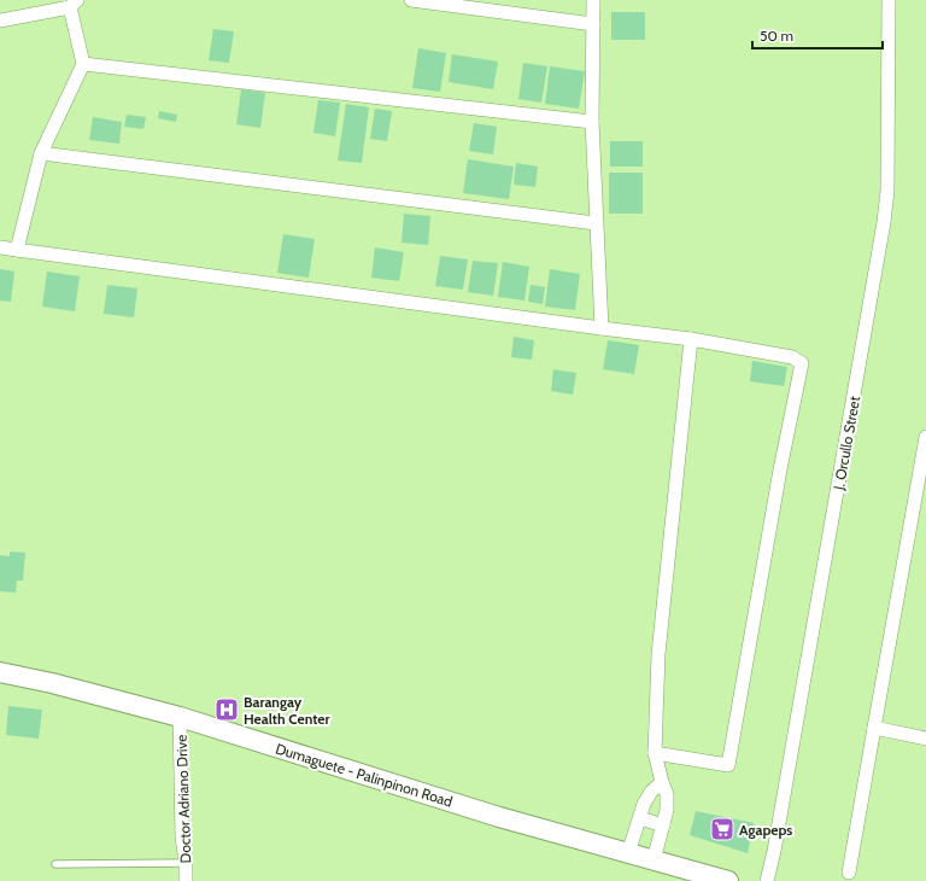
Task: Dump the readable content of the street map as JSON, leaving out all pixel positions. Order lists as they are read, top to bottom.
{
  "streets": {
    "main road": ["Dumaguete - Palinpinon Road"],
    "street": ["J. Orcullo Street", "Doctor Adriano Drive"]
  },
  "crossings": [
    ["Dumaguete - Palinpinon Road", "Doctor Adriano Drive"]
  ],
  "places": {
    "hospital": ["Barangay Health Center"],
    "supermarket": ["Agapeps"]
  },
  "scale_bar": "50 m"
}
